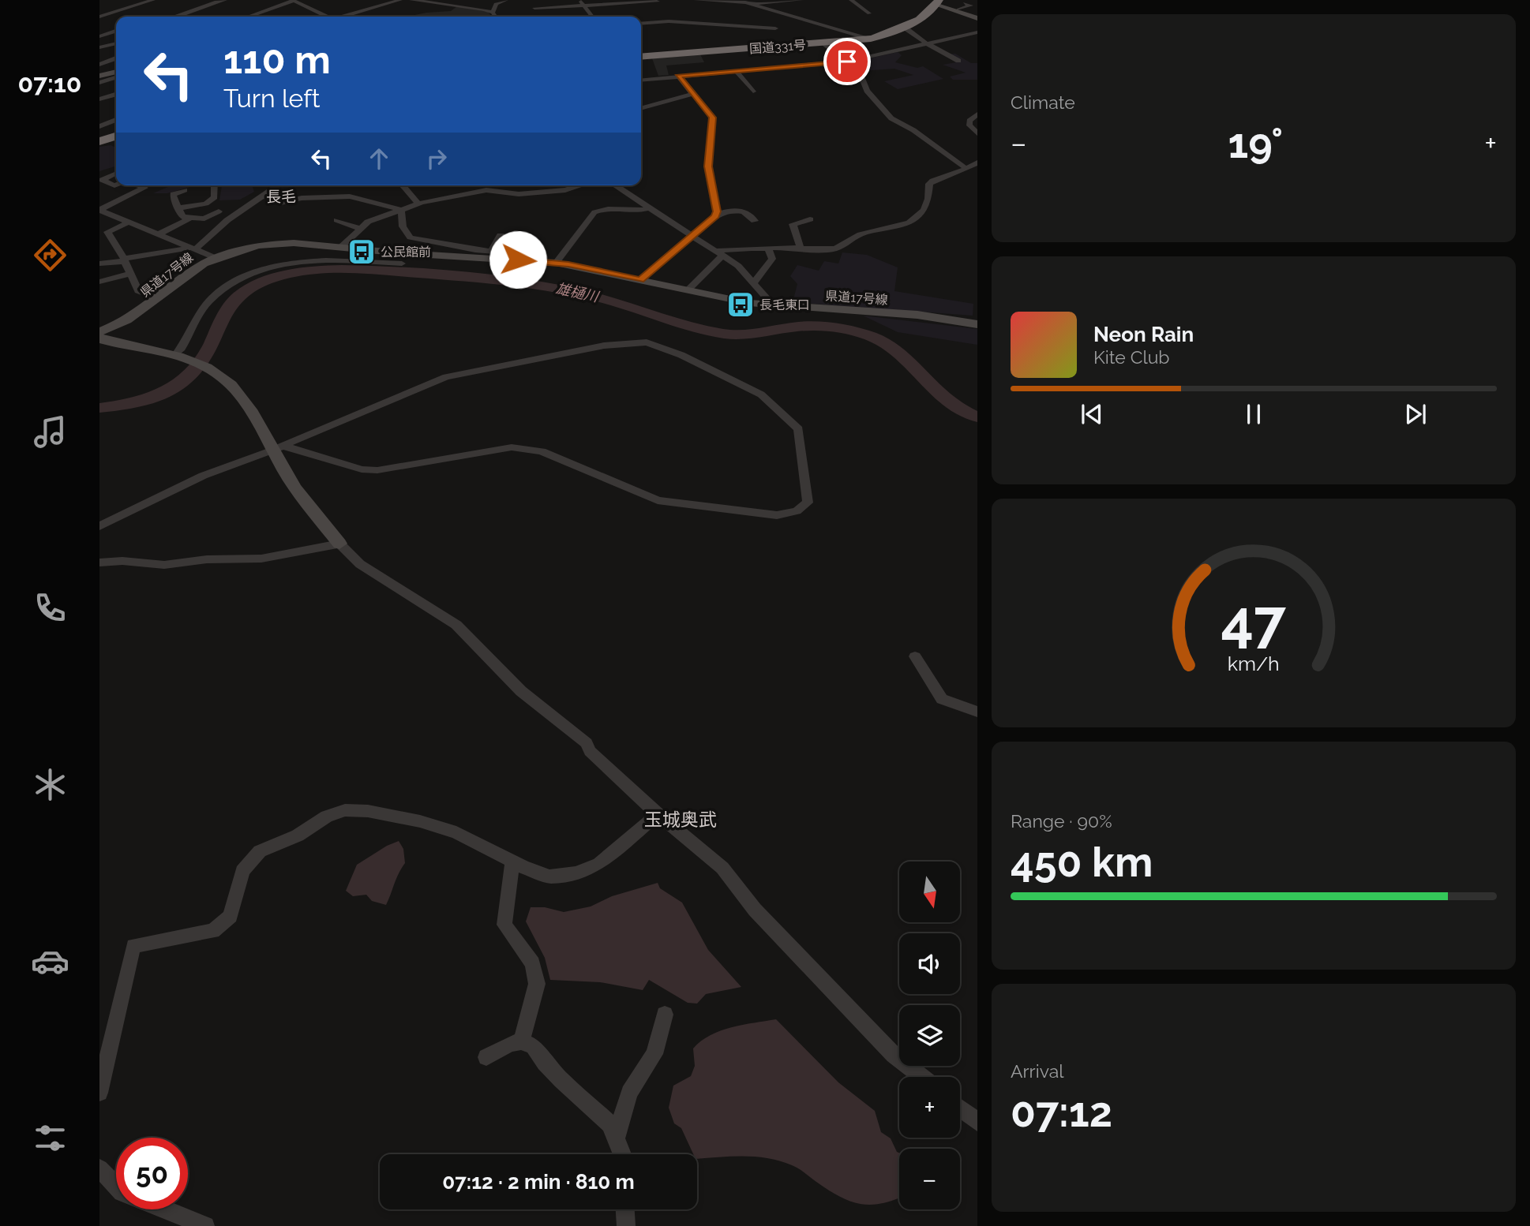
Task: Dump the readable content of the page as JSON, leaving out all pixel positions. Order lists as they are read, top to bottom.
{
  "streets": {
    "highway": ["国道331号"],
    "main road": ["県道17号線"]
  },
  "districts": ["長毛", "玉城奥武"],
  "water": ["雄樋川"],
  "places": {
    "bus stop": ["公民館前", "長毛東口"]
  },
  "north": "bottom",
  "page": {
    "tabs": "07:10",
    "tile": [
      "Climate",
      ["Range · 90%", "450 km"],
      ["Arrival", "07:12"]
    ],
    "turn": ["110 m", "Turn left"],
    "heat": ["−", "19°", "+"],
    "song": ["Neon Rain", "Kite Club"],
    "map_buttons": ["+", "−"],
    "limit": "50",
    "trip": "07:12 · 2 min · 810 m",
    "gauge": ["47", "km/h"]
  }
}
